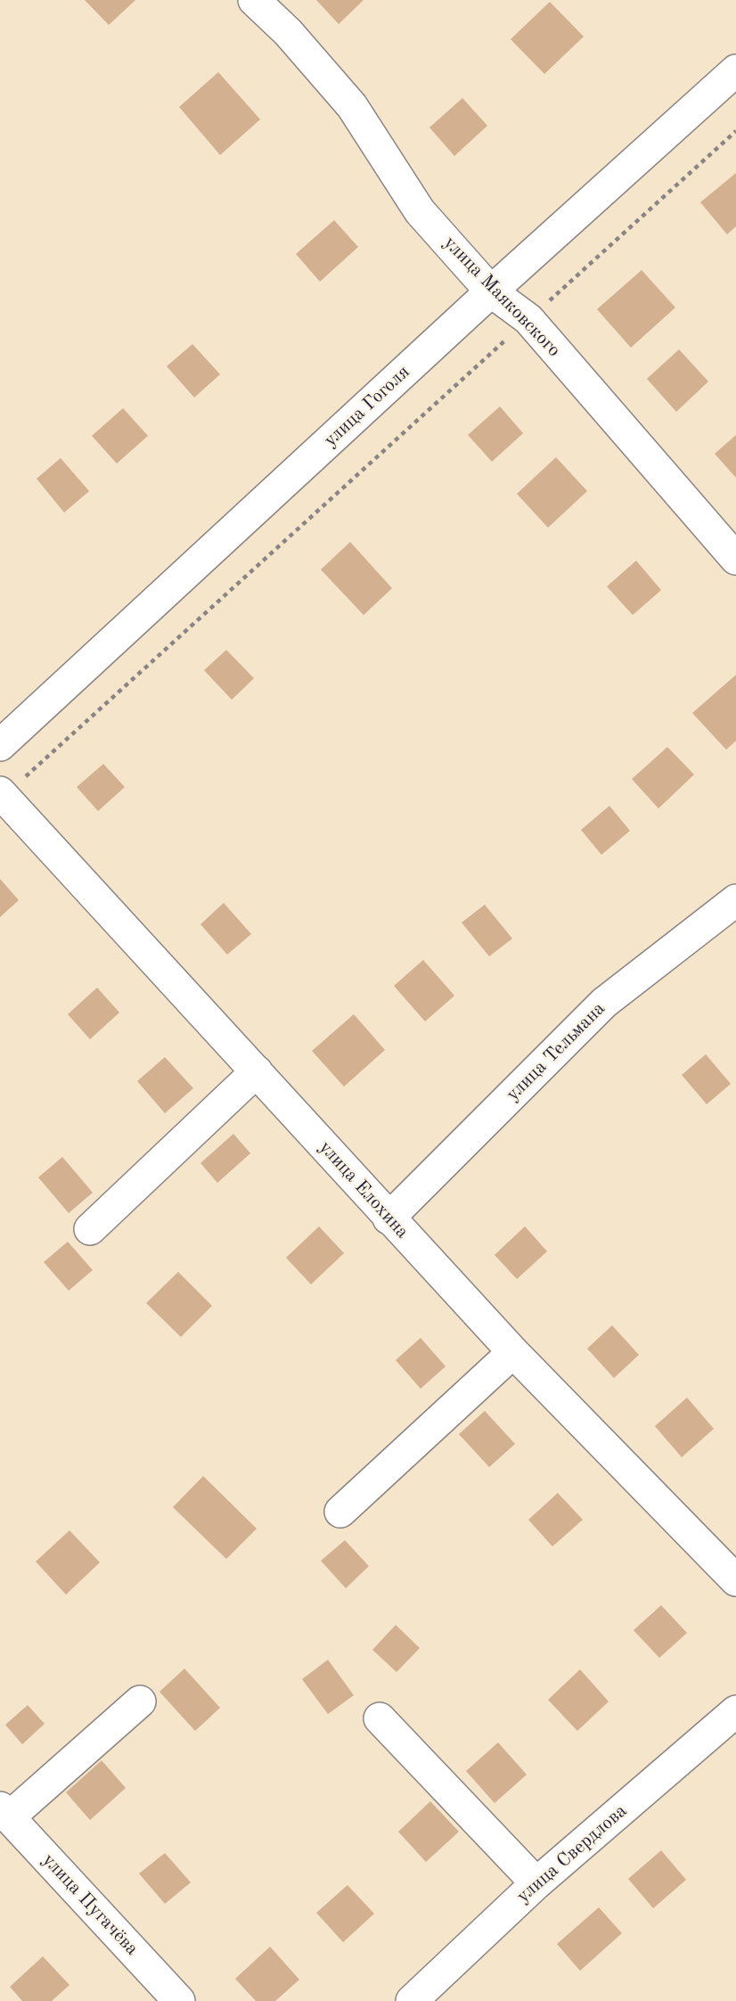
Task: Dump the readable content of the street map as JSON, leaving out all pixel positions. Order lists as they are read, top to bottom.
{
  "streets": {
    "street": [
      "улица Маяковского",
      "улица Гоголя",
      "улица Тельмана",
      "улица Елохина",
      "улица Свердлова",
      "улица Пугачёва"
    ]
  },
  "crossings": [
    ["улица Маяковского", "улица Гоголя"],
    ["улица Тельмана", "улица Елохина"]
  ]
}
